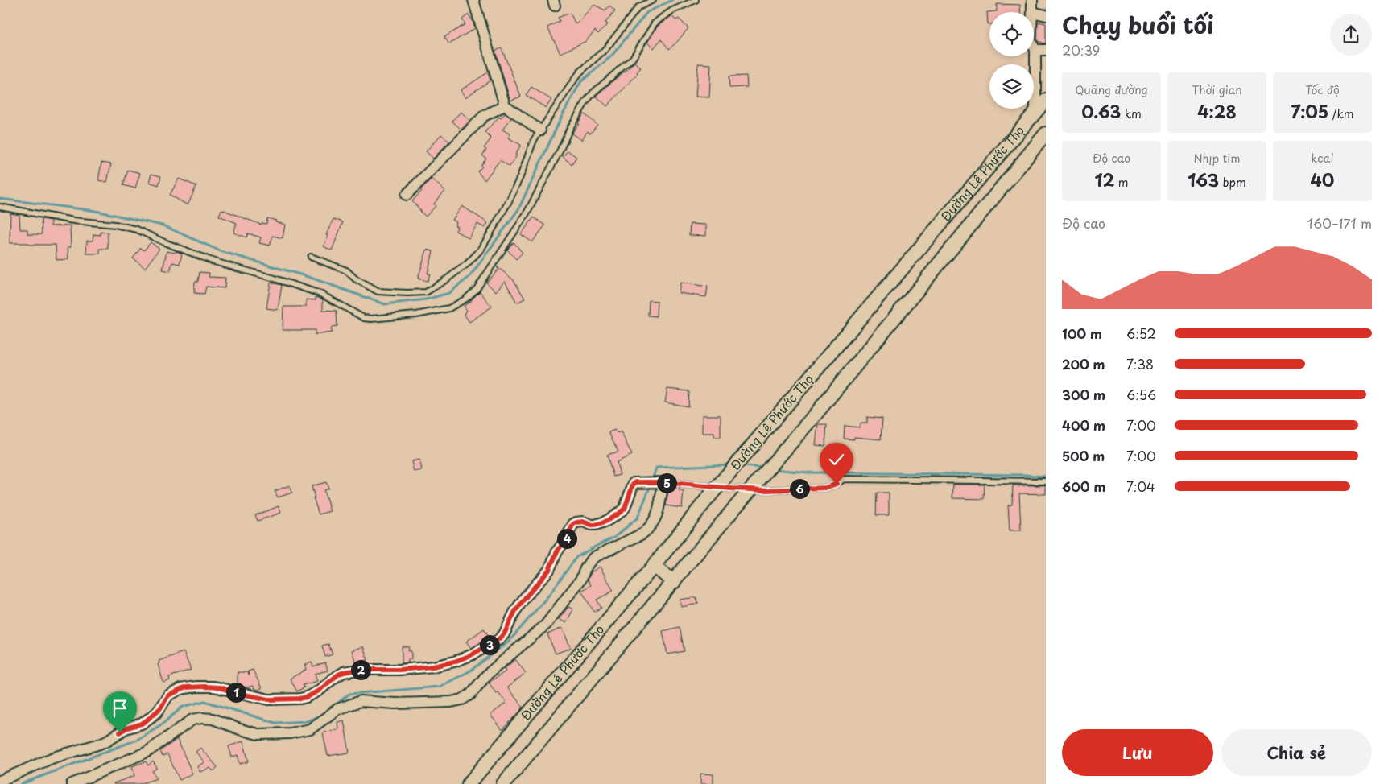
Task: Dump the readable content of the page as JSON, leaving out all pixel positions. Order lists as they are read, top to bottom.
{
  "streets": {
    "street": ["Đường Lê Phước Thọ"]
  },
  "page": {
    "heading": ["Chạy buổi tối", "20:39"],
    "stats": [
      ["Quãng đường", "0.63 km"],
      ["Thời gian", "4:28"],
      ["Tốc độ", "7:05 /km"],
      ["Độ cao", "12 m"],
      ["Nhịp tim", "163 bpm"],
      ["kcal", "40"]
    ],
    "chart": ["Độ cao", "160–171 m"],
    "list": [
      {
        "name": "100 m",
        "note": "6:52"
      },
      {
        "name": "200 m",
        "note": "7:38"
      },
      {
        "name": "300 m",
        "note": "6:56"
      },
      {
        "name": "400 m",
        "note": "7:00"
      },
      {
        "name": "500 m",
        "note": "7:00"
      },
      {
        "name": "600 m",
        "note": "7:04"
      }
    ],
    "pins": [
      "5",
      "6",
      "4",
      "3",
      "2",
      "1"
    ],
    "buttons": ["Lưu", "Chia sẻ"]
  }
}
